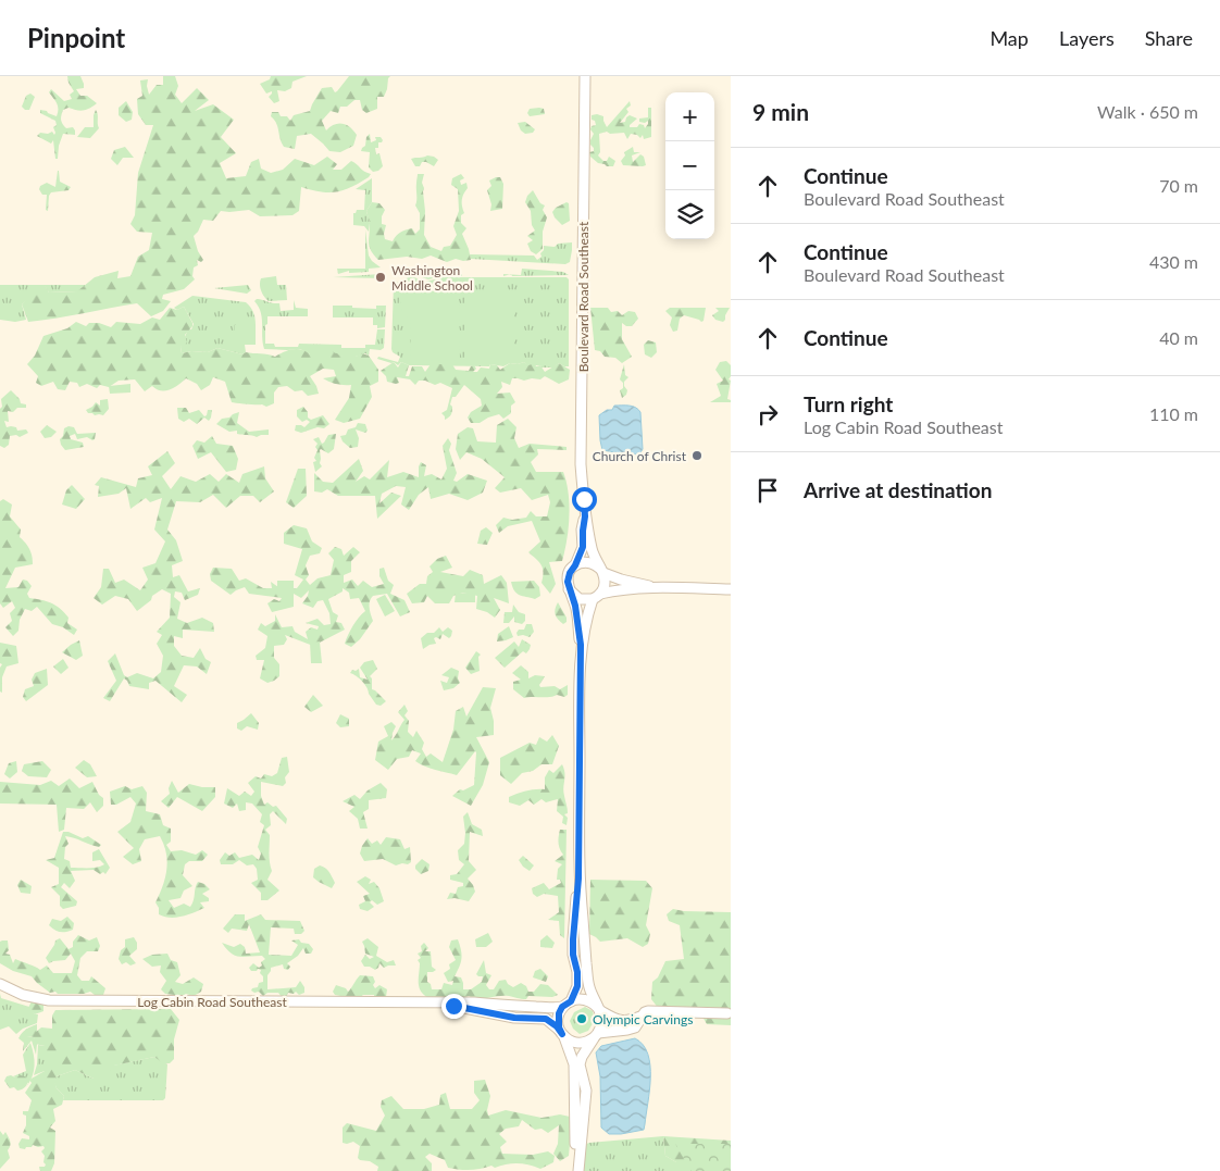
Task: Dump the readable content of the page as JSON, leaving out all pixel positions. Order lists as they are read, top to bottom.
{
  "streets": {
    "street": ["Boulevard Road Southeast", "Log Cabin Road Southeast"]
  },
  "places": ["Washington Middle School", "Church of Christ", "Olympic Carvings"],
  "page": {
    "header": "Pinpoint",
    "nav": ["Map", "Layers", "Share"],
    "heading": ["9 min", "Walk · 650 m"],
    "map_buttons": ["+", "−"],
    "list": [
      ["Continue", "Boulevard Road Southeast", "70 m"],
      ["Continue", "Boulevard Road Southeast", "430 m"],
      ["Continue", "40 m"],
      ["Turn right", "Log Cabin Road Southeast", "110 m"],
      "Arrive at destination"
    ]
  }
}
